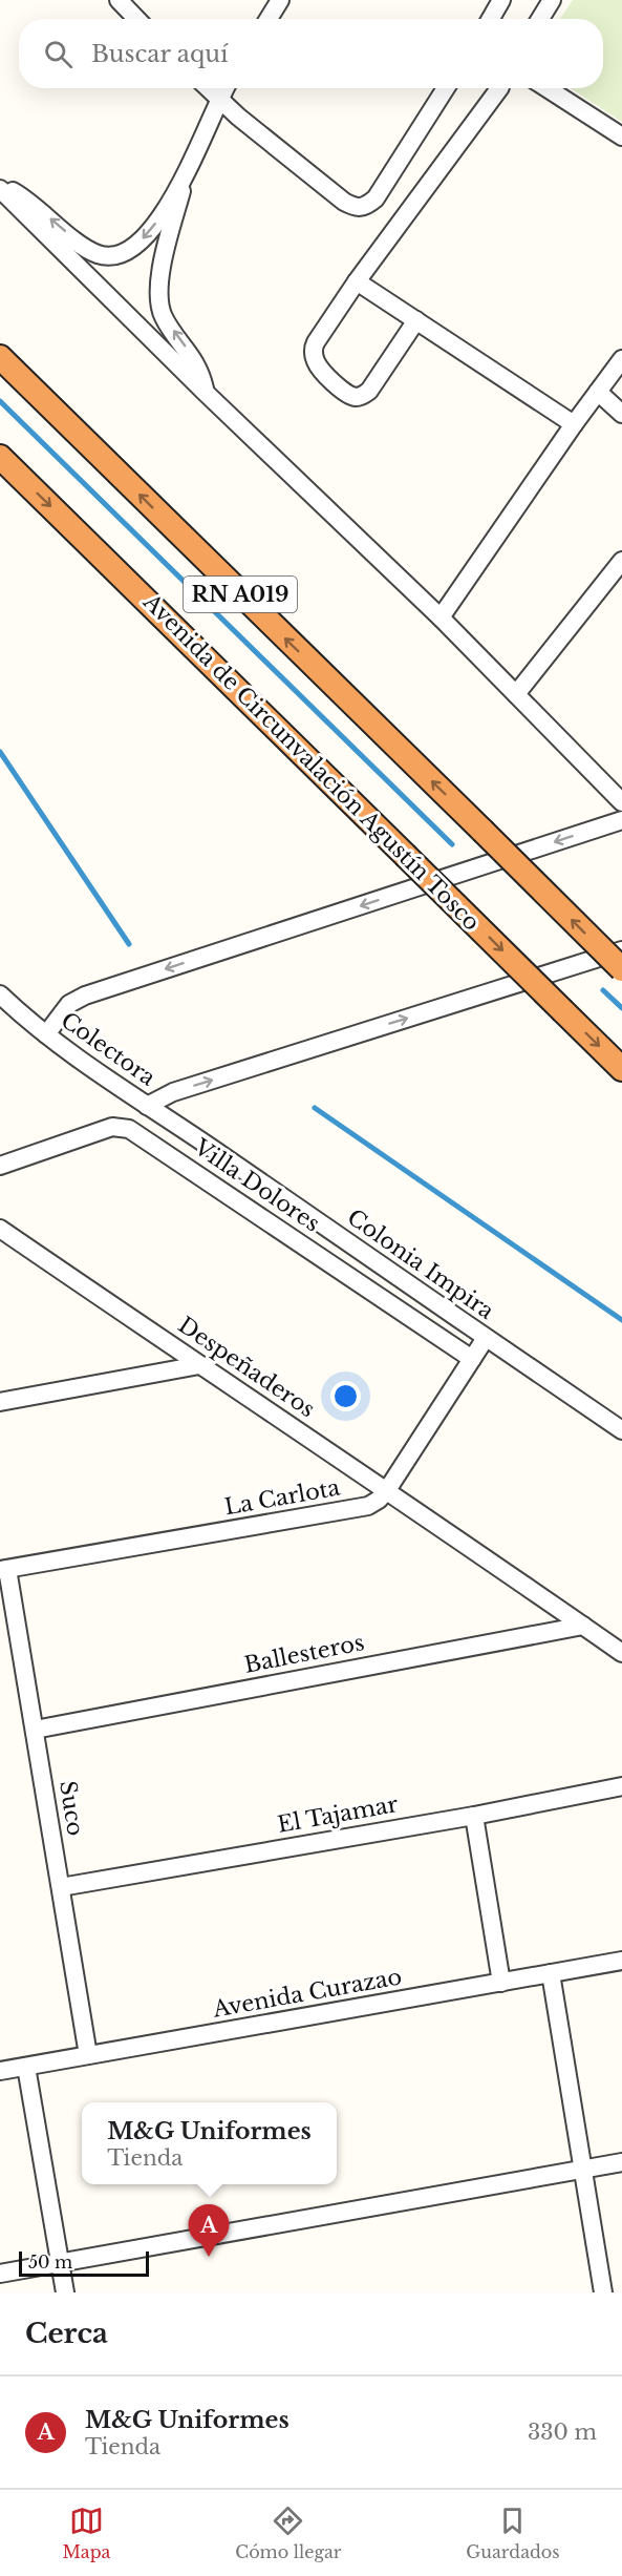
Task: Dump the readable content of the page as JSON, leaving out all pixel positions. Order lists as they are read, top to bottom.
{
  "streets": {
    "highway": ["RN A019", "Avenida de Circunvalación Agustín Tosco"],
    "street": [
      "Colectora",
      "Villa Dolores",
      "Colonia Impira",
      "Despeñaderos",
      "La Carlota",
      "Ballesteros",
      "Suco",
      "El Tajamar",
      "Avenida Curazao"
    ]
  },
  "crossings": [
    ["Colectora", "Colonia Impira"],
    ["Villa Dolores", "La Carlota"],
    ["Colonia Impira", "La Carlota"],
    ["Despeñaderos", "La Carlota"],
    ["Despeñaderos", "Ballesteros"],
    ["La Carlota", "Suco"],
    ["Ballesteros", "Suco"],
    ["Suco", "El Tajamar"],
    ["Suco", "Avenida Curazao"]
  ],
  "scale_bar": "50 m",
  "page": {
    "search": "Buscar aquí",
    "popup": ["M&G Uniformes", "Tienda"],
    "pins": "A",
    "scale": "50 m",
    "heading": "Cerca",
    "list": [
      {
        "mark": "A",
        "name": "M&G Uniformes",
        "note": "Tienda",
        "value": "330 m"
      }
    ],
    "nav": ["Mapa", "Cómo llegar", "Guardados"]
  }
}
